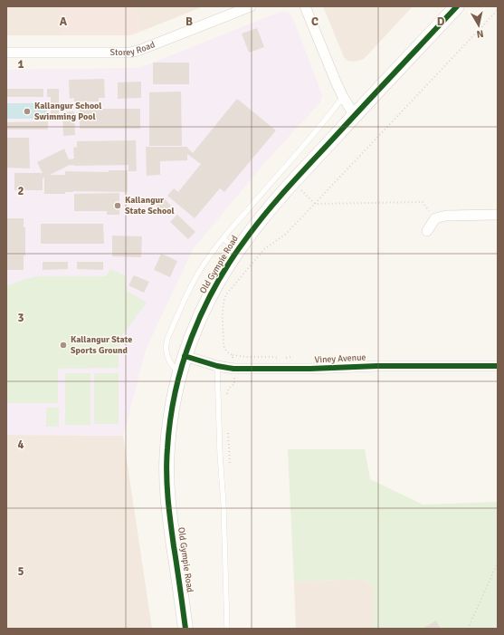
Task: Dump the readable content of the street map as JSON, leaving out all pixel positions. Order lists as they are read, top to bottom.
{
  "streets": {
    "main road": ["Old Gympie Road"],
    "street": ["Storey Road", "Viney Avenue"]
  },
  "crossings": [
    ["Old Gympie Road", "Viney Avenue"]
  ],
  "places": ["Kallangur School Swimming Pool", "Kallangur State School", "Kallangur State Sports Ground"],
  "north": "bottom",
  "grid": {
    "columns": [
      "A",
      "B",
      "C",
      "D"
    ],
    "rows": [
      "1",
      "2",
      "3",
      "4",
      "5"
    ]
  }
}
